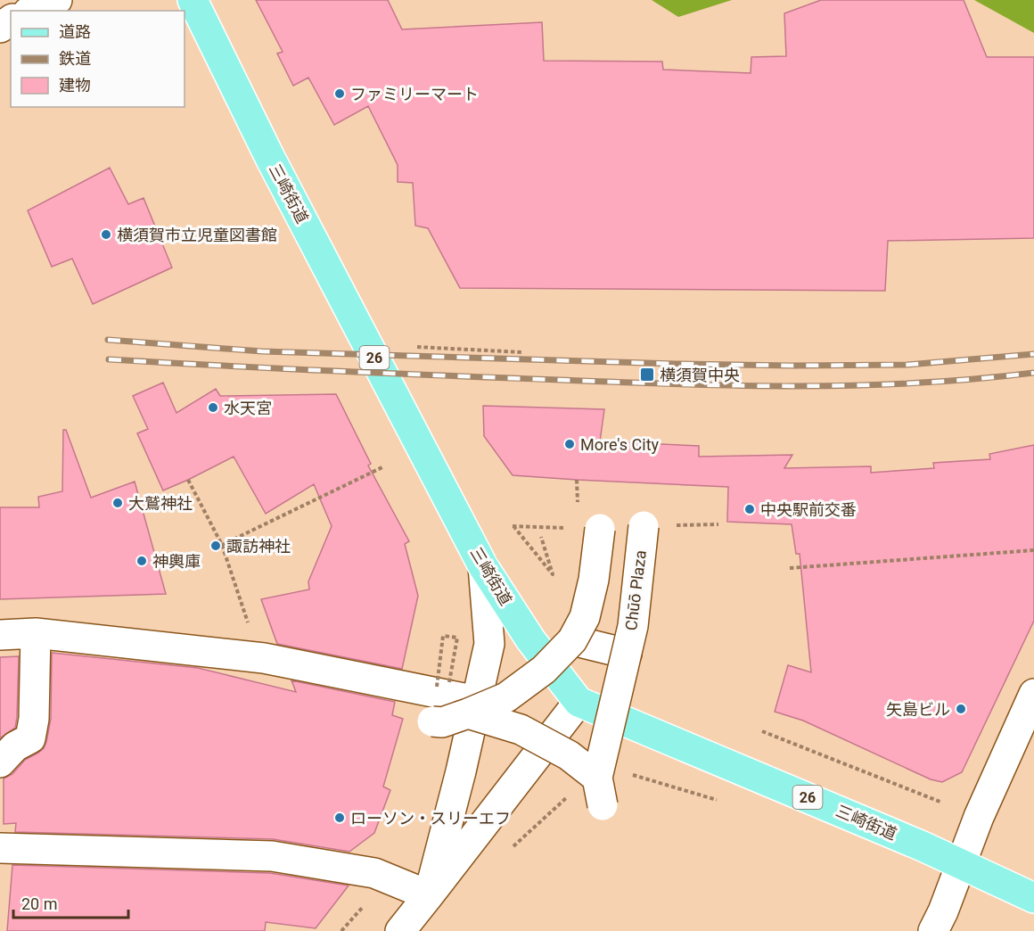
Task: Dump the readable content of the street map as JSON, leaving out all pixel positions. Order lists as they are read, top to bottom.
{
  "streets": {
    "main road": ["三崎街道", "26"],
    "street": ["Chūō Plaza"]
  },
  "places": {
    "other": [
      "ファミリーマート",
      "横須賀市立児童図書館",
      "水天宮",
      "More's City",
      "大鷲神社",
      "中央駅前交番",
      "諏訪神社",
      "神輿庫",
      "矢島ビル",
      "ローソン・スリーエフ"
    ],
    "transit": ["横須賀中央"]
  },
  "legend": ["道路", "鉄道", "建物"],
  "scale_bar": "20 m"
}
